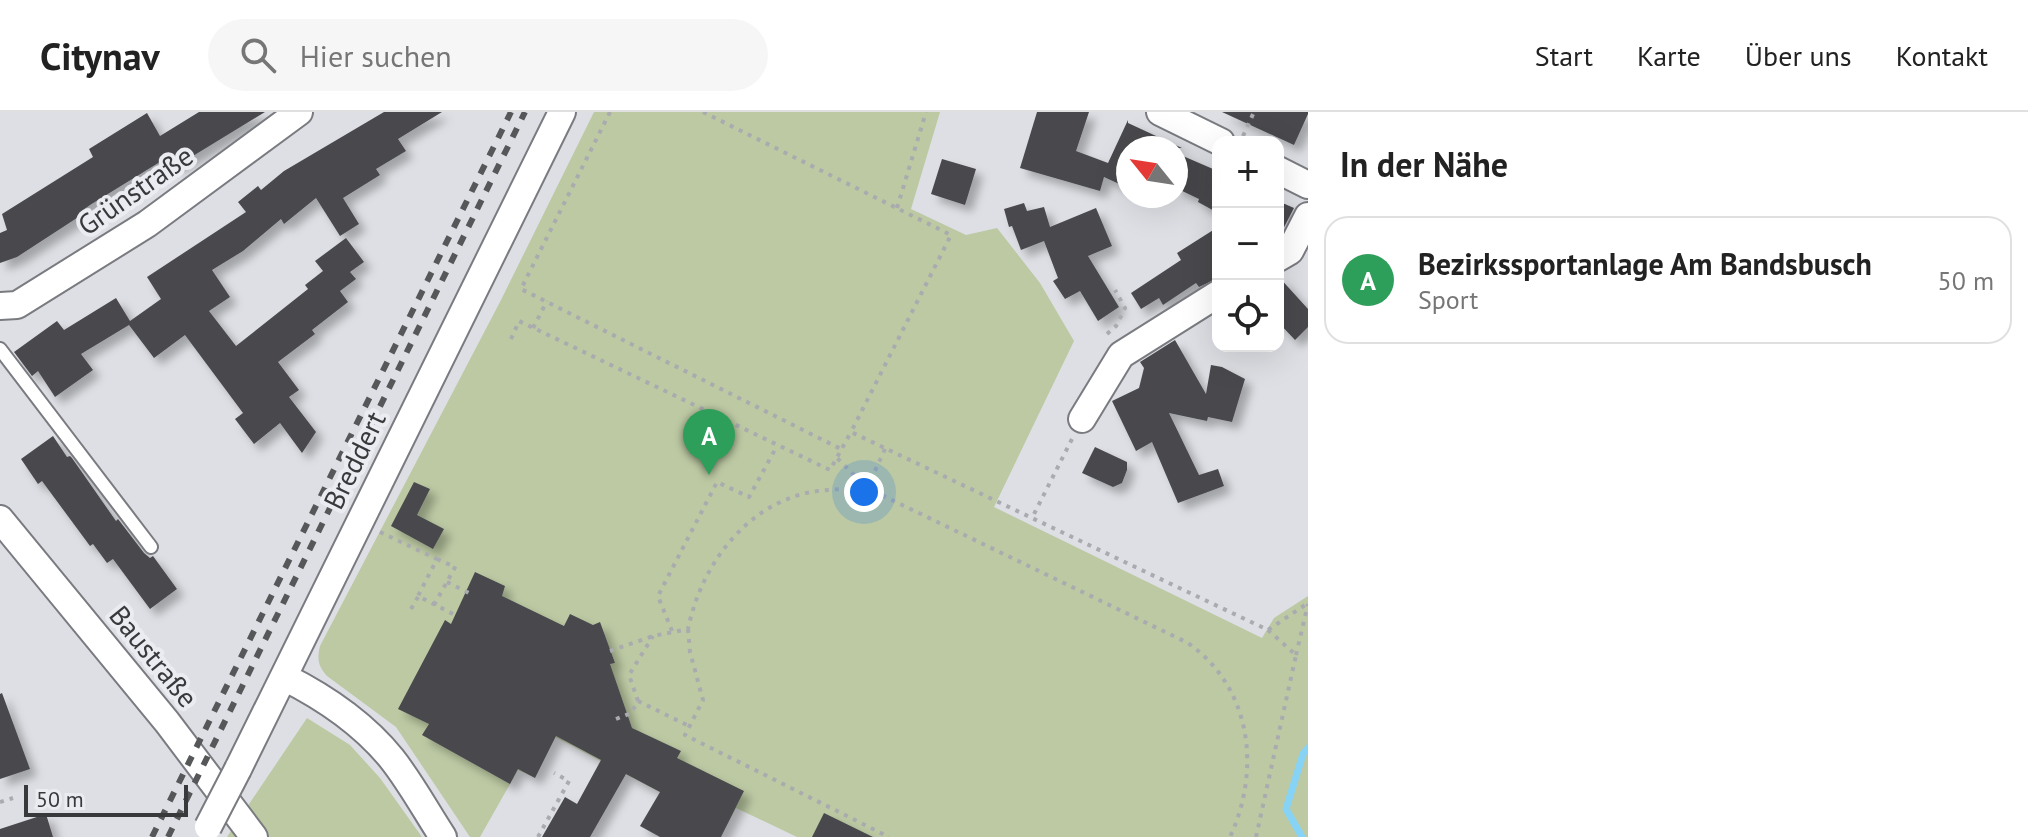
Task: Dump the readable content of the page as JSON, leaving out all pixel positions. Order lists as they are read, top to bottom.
{
  "streets": {
    "street": ["Grünstraße", "Breddert", "Baustraße"]
  },
  "scale_bar": "50 m",
  "north": "top left",
  "page": {
    "header": "Citynav",
    "search": "Hier suchen",
    "nav": [
      "Start",
      "Karte",
      "Über uns",
      "Kontakt"
    ],
    "heading": "In der Nähe",
    "map_buttons": ["+", "−"],
    "list": [
      {
        "mark": "A",
        "name": "Bezirkssportanlage Am Bandsbusch",
        "note": "Sport",
        "value": "50 m"
      }
    ],
    "pins": "A",
    "scale": "50 m"
  }
}
